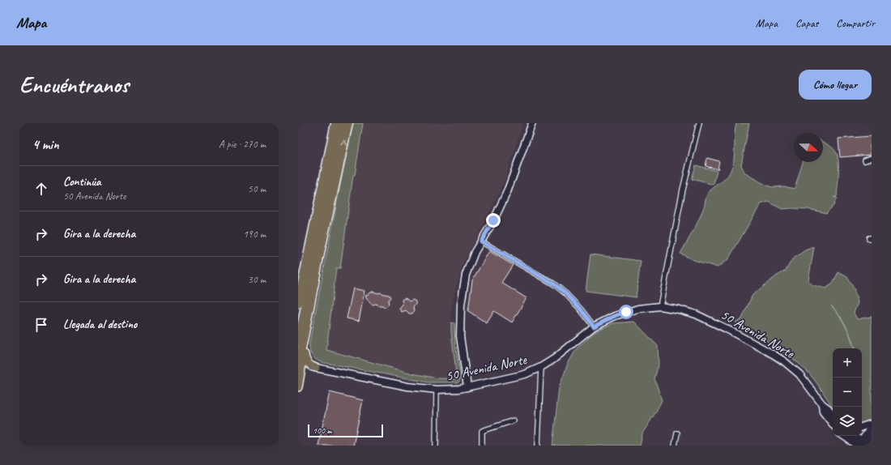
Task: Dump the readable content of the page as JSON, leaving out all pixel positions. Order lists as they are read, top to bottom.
{
  "streets": {
    "street": ["50 Avenida Norte"]
  },
  "scale_bar": "100 m",
  "north": "right",
  "page": {
    "header": "Mapa",
    "nav": ["Mapa", "Capas", "Compartir"],
    "buttons": "Cómo llegar",
    "title": "Encuéntranos",
    "heading": ["4 min", "A pie · 270 m"],
    "list": [
      ["Continúa", "50 Avenida Norte", "50 m"],
      ["Gira a la derecha", "190 m"],
      ["Gira a la derecha", "30 m"],
      "Llegada al destino"
    ],
    "map_buttons": ["+", "−"],
    "scale": "100 m"
  }
}
